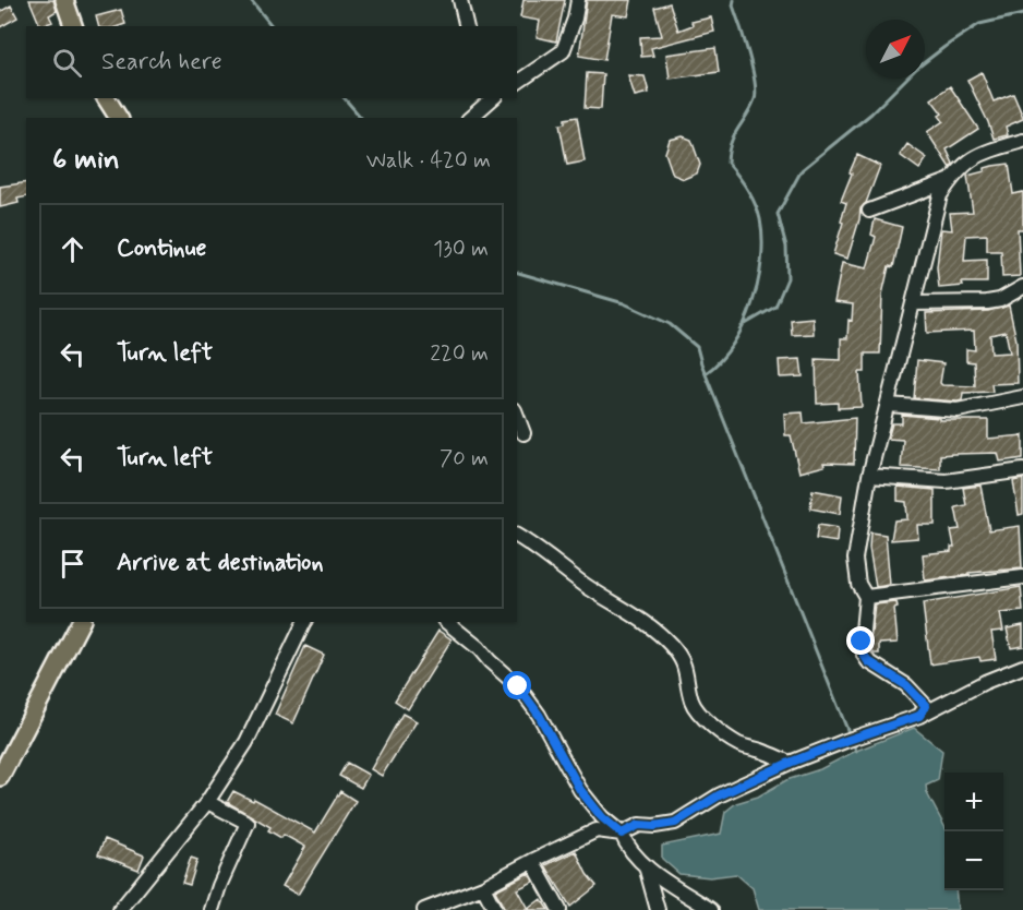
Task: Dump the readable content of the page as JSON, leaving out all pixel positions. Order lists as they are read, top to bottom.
{
  "north": "top right",
  "page": {
    "search": "Search here",
    "heading": ["6 min", "Walk · 420 m"],
    "list": [
      ["Continue", "130 m"],
      ["Turn left", "220 m"],
      ["Turn left", "70 m"],
      "Arrive at destination"
    ],
    "map_buttons": ["+", "−"]
  }
}
